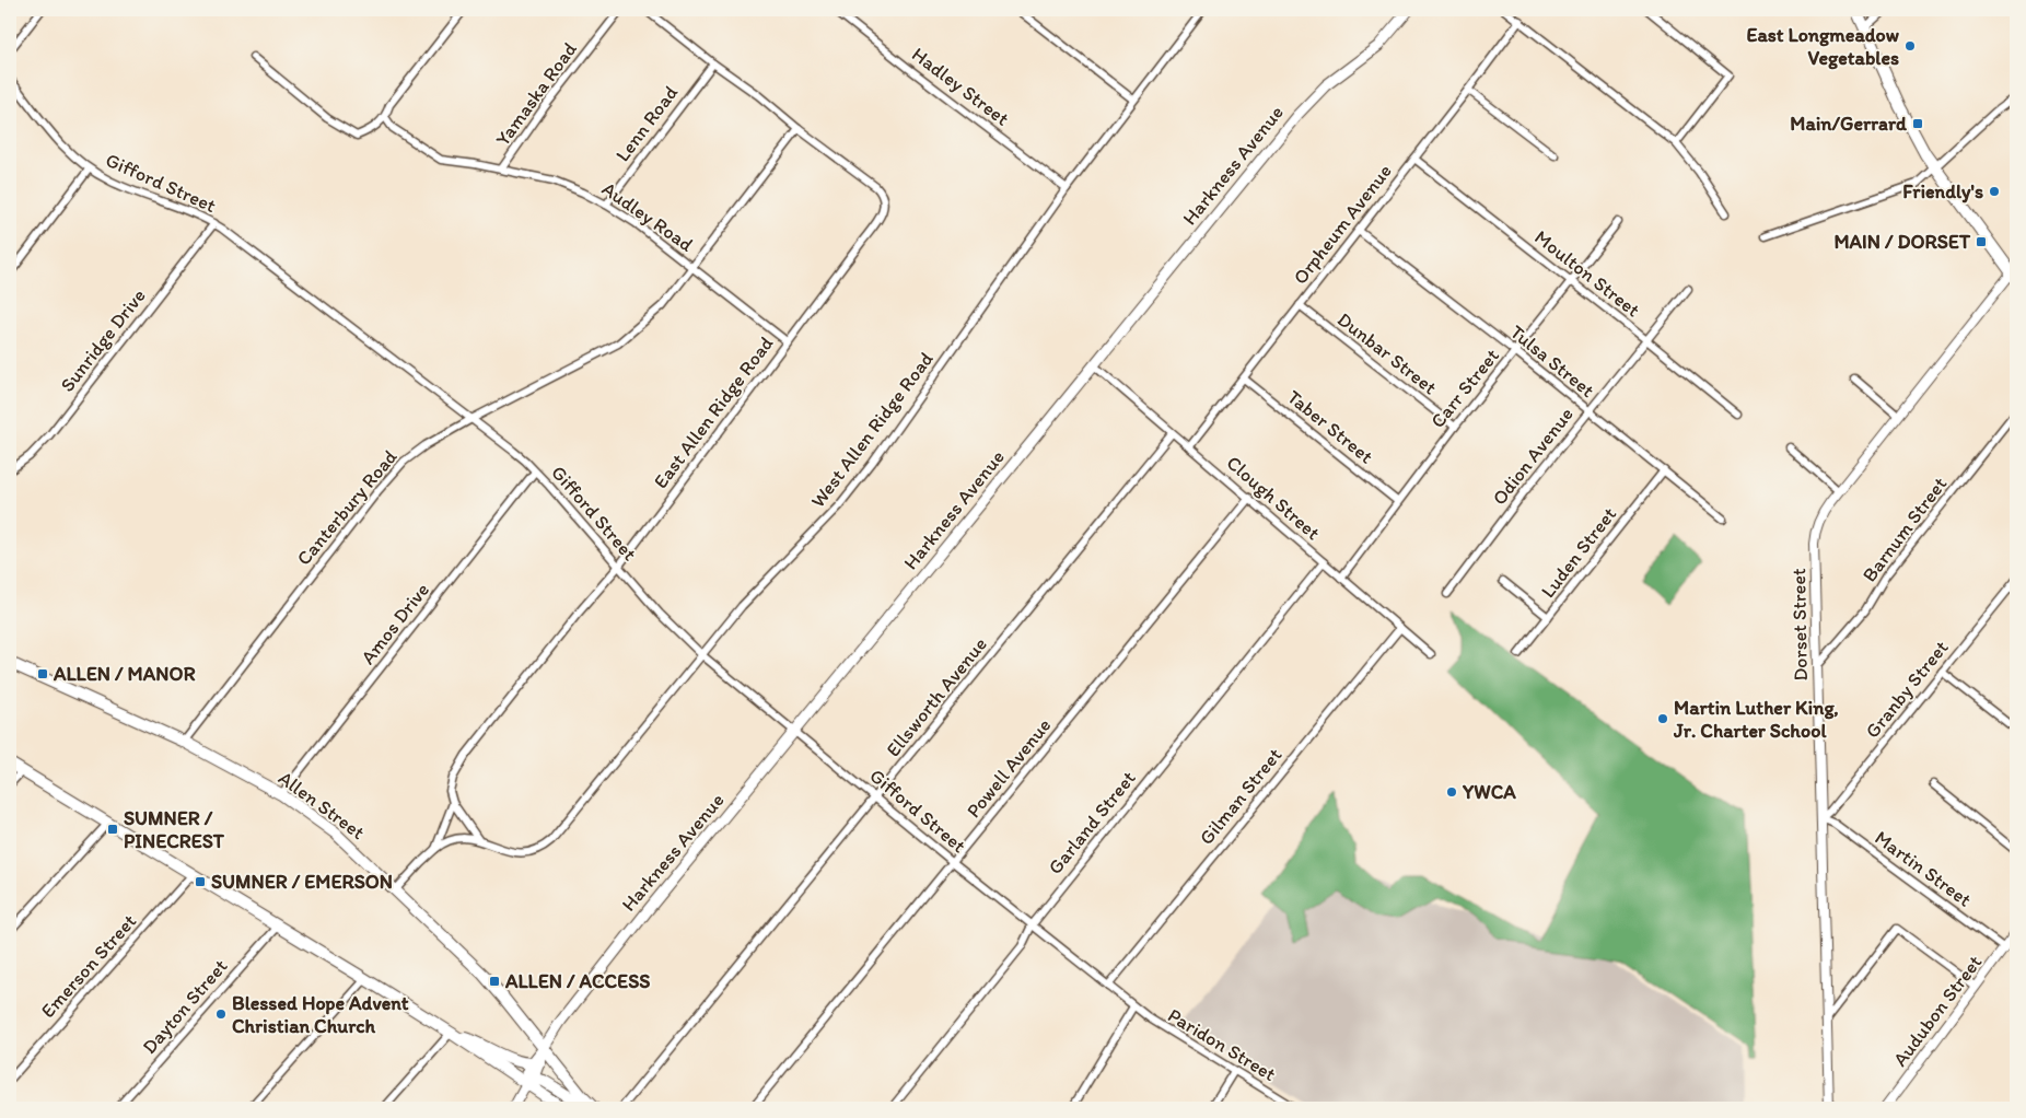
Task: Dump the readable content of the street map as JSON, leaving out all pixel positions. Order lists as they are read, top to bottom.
{
  "streets": {
    "main road": ["Harkness Avenue", "Allen Street"],
    "street": [
      "Hadley Street",
      "Yamaska Road",
      "Lenn Road",
      "Gifford Street",
      "Audley Road",
      "Orpheum Avenue",
      "Moulton Street",
      "Sunridge Drive",
      "Dunbar Street",
      "Tulsa Street",
      "Carr Street",
      "East Allen Ridge Road",
      "Taber Street",
      "West Allen Ridge Road",
      "Odion Avenue",
      "Clough Street",
      "Canterbury Road",
      "Barnum Street",
      "Luden Street",
      "Amos Drive",
      "Dorset Street",
      "Granby Street",
      "Ellsworth Avenue",
      "Powell Avenue",
      "Gilman Street",
      "Garland Street",
      "Martin Street",
      "Emerson Street",
      "Dayton Street",
      "Audubon Street",
      "Paridon Street"
    ]
  },
  "crossings": [
    ["Hadley Street", "West Allen Ridge Road"],
    ["Yamaska Road", "Audley Road"],
    ["Lenn Road", "Audley Road"],
    ["Lenn Road", "East Allen Ridge Road"],
    ["Harkness Avenue", "Gifford Street"],
    ["Harkness Avenue", "Clough Street"],
    ["Harkness Avenue", "Allen Street"],
    ["Gifford Street", "Sunridge Drive"],
    ["Gifford Street", "East Allen Ridge Road"],
    ["Gifford Street", "West Allen Ridge Road"],
    ["Gifford Street", "Canterbury Road"],
    ["Gifford Street", "Amos Drive"],
    ["Gifford Street", "Ellsworth Avenue"],
    ["Gifford Street", "Powell Avenue"],
    ["Gifford Street", "Gilman Street"],
    ["Gifford Street", "Garland Street"],
    ["Gifford Street", "Paridon Street"],
    ["Audley Road", "East Allen Ridge Road"],
    ["Audley Road", "Canterbury Road"],
    ["Orpheum Avenue", "Moulton Street"],
    ["Orpheum Avenue", "Dunbar Street"],
    ["Orpheum Avenue", "Tulsa Street"],
    ["Orpheum Avenue", "Taber Street"],
    ["Orpheum Avenue", "Clough Street"],
    ["Moulton Street", "Carr Street"],
    ["Moulton Street", "Odion Avenue"],
    ["Dunbar Street", "Carr Street"],
    ["Tulsa Street", "Carr Street"],
    ["Tulsa Street", "Odion Avenue"],
    ["Tulsa Street", "Luden Street"],
    ["Carr Street", "Taber Street"],
    ["Carr Street", "Clough Street"],
    ["East Allen Ridge Road", "West Allen Ridge Road"],
    ["East Allen Ridge Road", "Canterbury Road"],
    ["East Allen Ridge Road", "Allen Street"],
    ["Clough Street", "Ellsworth Avenue"],
    ["Clough Street", "Powell Avenue"],
    ["Clough Street", "Gilman Street"],
    ["Clough Street", "Garland Street"],
    ["Canterbury Road", "Allen Street"],
    ["Barnum Street", "Dorset Street"],
    ["Amos Drive", "Allen Street"],
    ["Dorset Street", "Granby Street"],
    ["Dorset Street", "Martin Street"],
    ["Granby Street", "Martin Street"],
    ["Martin Street", "Audubon Street"]
  ],
  "places": {
    "other": [
      "East Longmeadow Vegetables",
      "Friendly's",
      "Martin Luther King, Jr. Charter School",
      "YWCA",
      "Blessed Hope Advent Christian Church"
    ],
    "transit": [
      "Main/Gerrard",
      "MAIN / DORSET",
      "ALLEN / MANOR",
      "SUMNER / PINECREST",
      "SUMNER / EMERSON",
      "ALLEN / ACCESS"
    ]
  }
}
